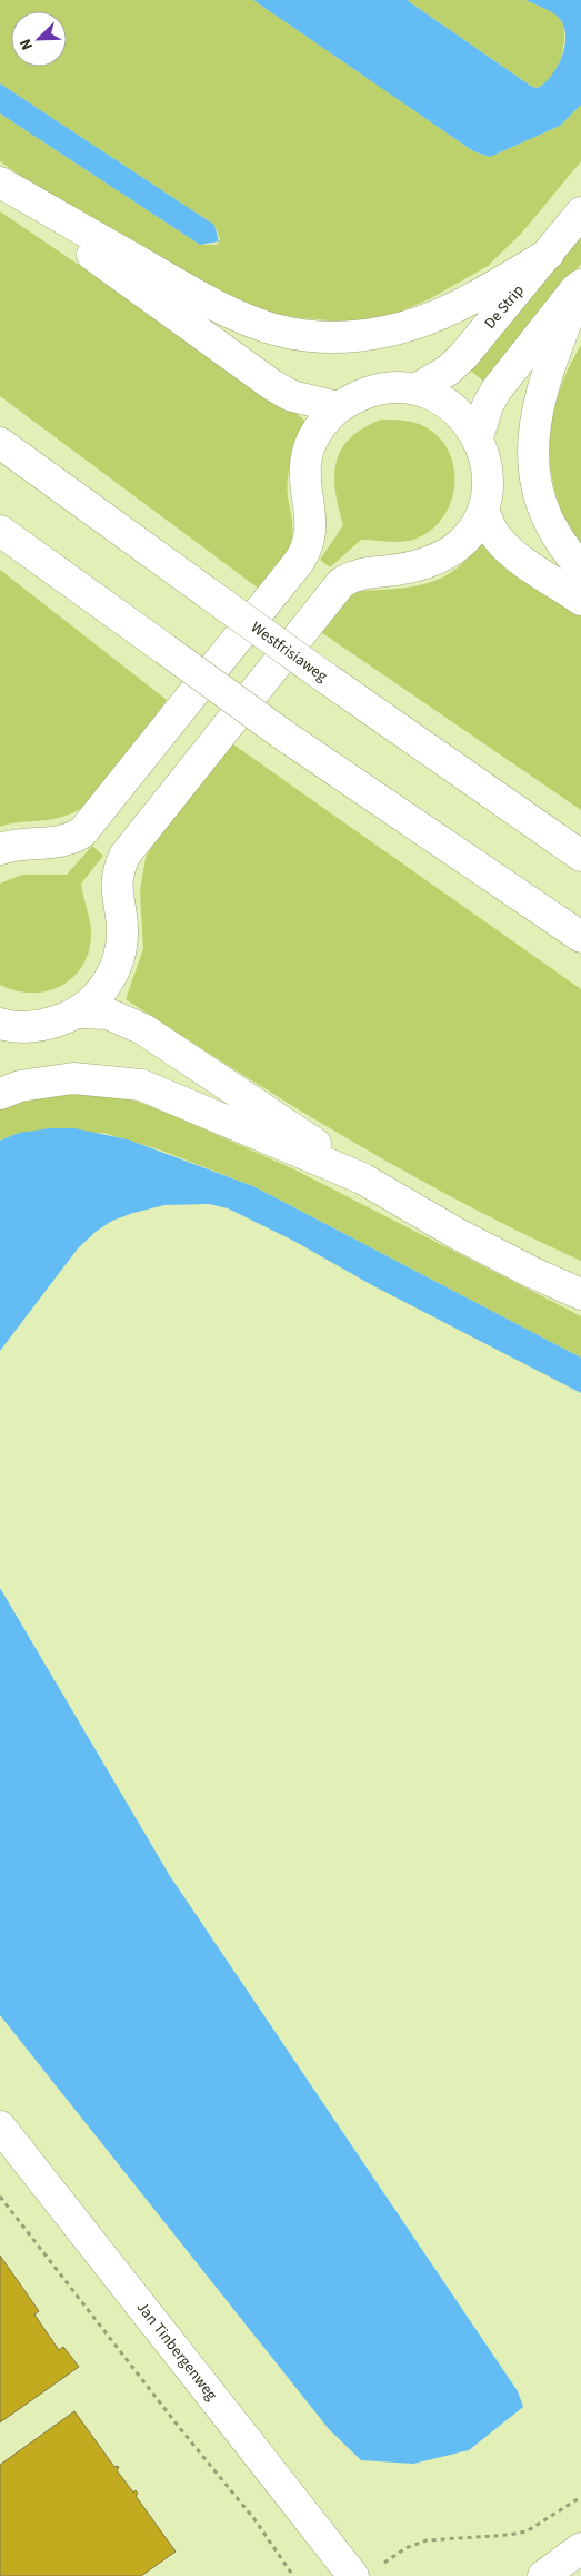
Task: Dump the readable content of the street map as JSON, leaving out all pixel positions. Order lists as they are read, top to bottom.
{
  "streets": {
    "main road": ["De Strip", "Westfrisiaweg", "Jan Tinbergenweg"]
  },
  "north": "bottom left"
}
